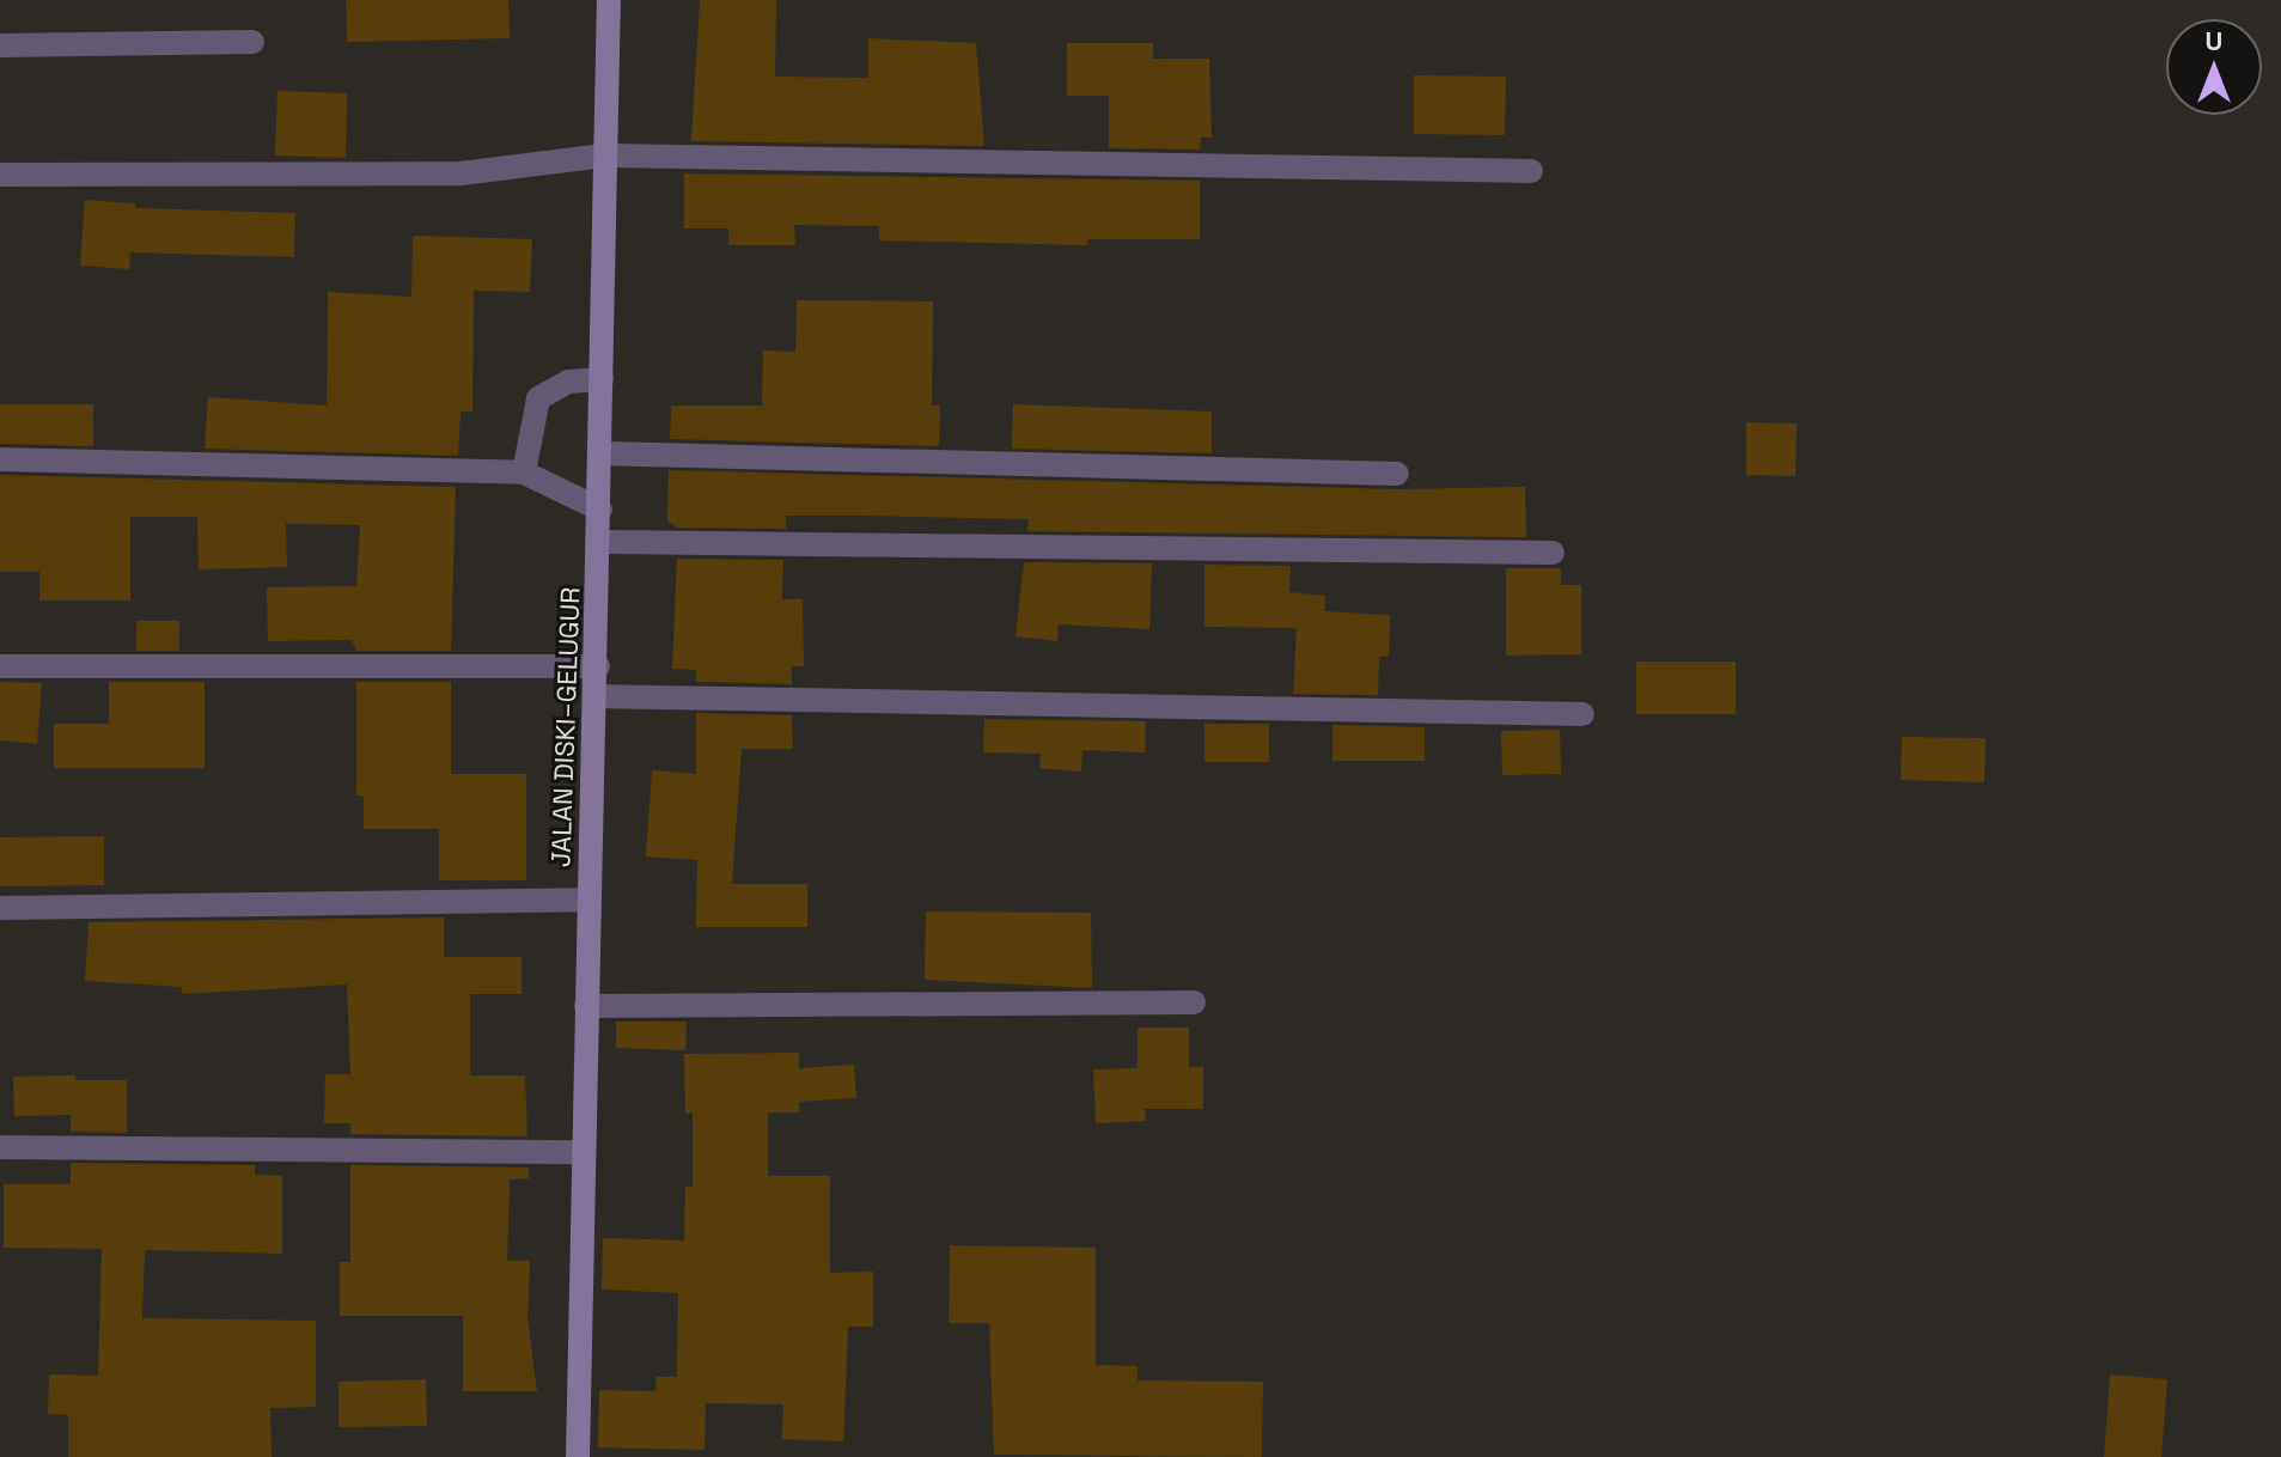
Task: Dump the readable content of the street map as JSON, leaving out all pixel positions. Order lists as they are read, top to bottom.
{
  "streets": {
    "main road": ["JALAN DISKI–GELUGUR"]
  },
  "north": "top"
}
